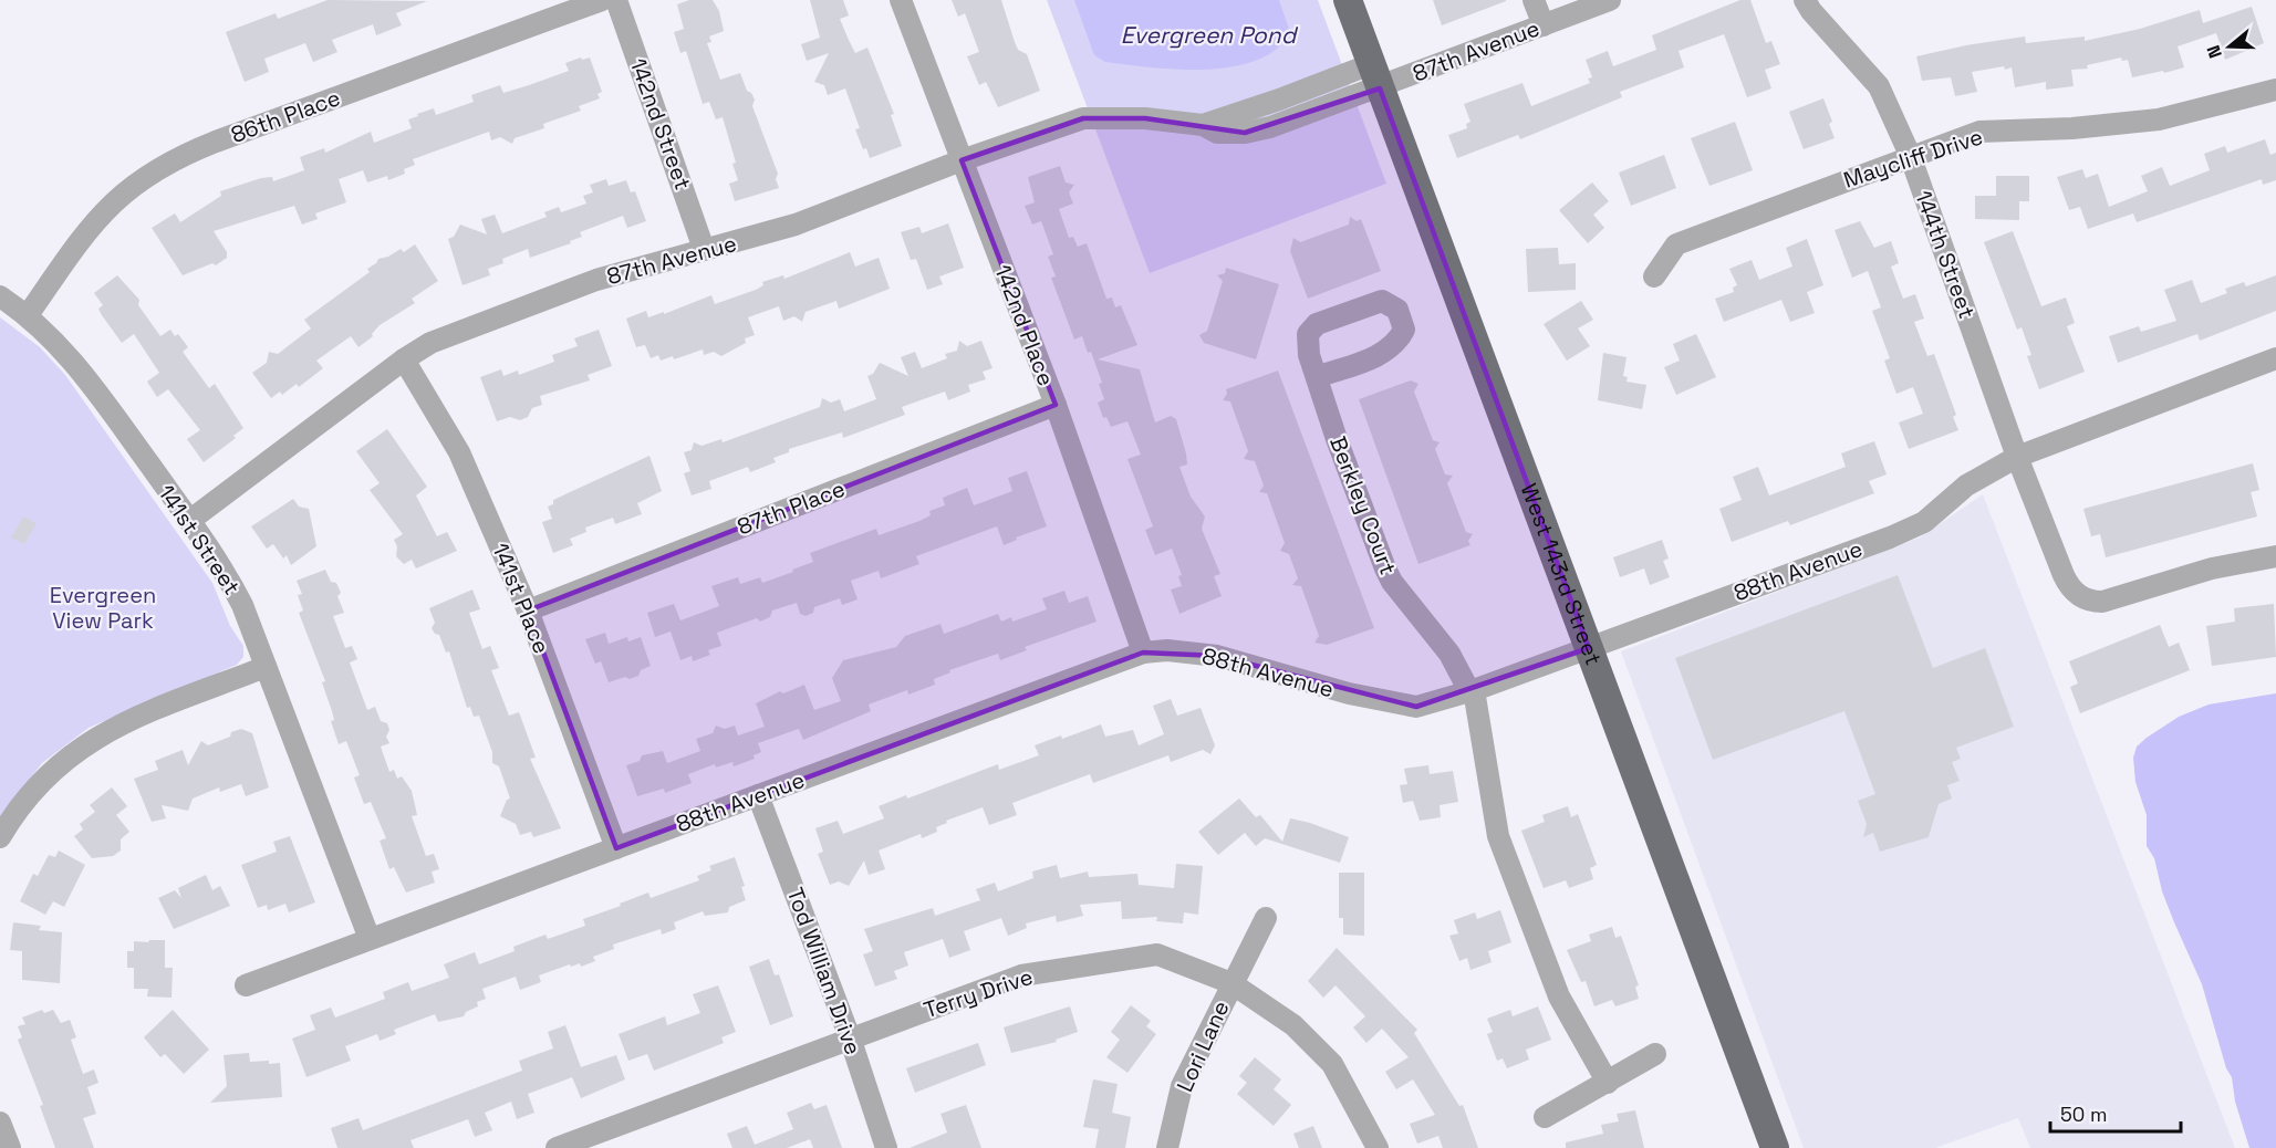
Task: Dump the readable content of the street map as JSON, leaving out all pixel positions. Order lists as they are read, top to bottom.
{
  "streets": {
    "main road": ["West 143rd Street"],
    "street": [
      "87th Avenue",
      "86th Place",
      "142nd Street",
      "Maycliff Drive",
      "144th Street",
      "142nd Place",
      "Berkley Court",
      "87th Place",
      "141st Street",
      "88th Avenue",
      "141st Place",
      "Tod William Drive",
      "Terry Drive",
      "Lori Lane"
    ]
  },
  "crossings": [
    ["87th Avenue", "142nd Street"],
    ["87th Avenue", "142nd Place"],
    ["87th Avenue", "141st Street"],
    ["87th Avenue", "West 143rd Street"],
    ["87th Avenue", "141st Place"],
    ["86th Place", "141st Street"],
    ["Maycliff Drive", "144th Street"],
    ["144th Street", "88th Avenue"],
    ["142nd Place", "87th Place"],
    ["142nd Place", "88th Avenue"],
    ["Berkley Court", "88th Avenue"],
    ["87th Place", "141st Place"],
    ["141st Street", "88th Avenue"],
    ["88th Avenue", "West 143rd Street"],
    ["88th Avenue", "141st Place"],
    ["88th Avenue", "Tod William Drive"],
    ["Tod William Drive", "Terry Drive"],
    ["Terry Drive", "Lori Lane"]
  ],
  "water": ["Evergreen Pond"],
  "parks": ["Evergreen View Park"],
  "scale_bar": "50 m",
  "north": "left"
}
